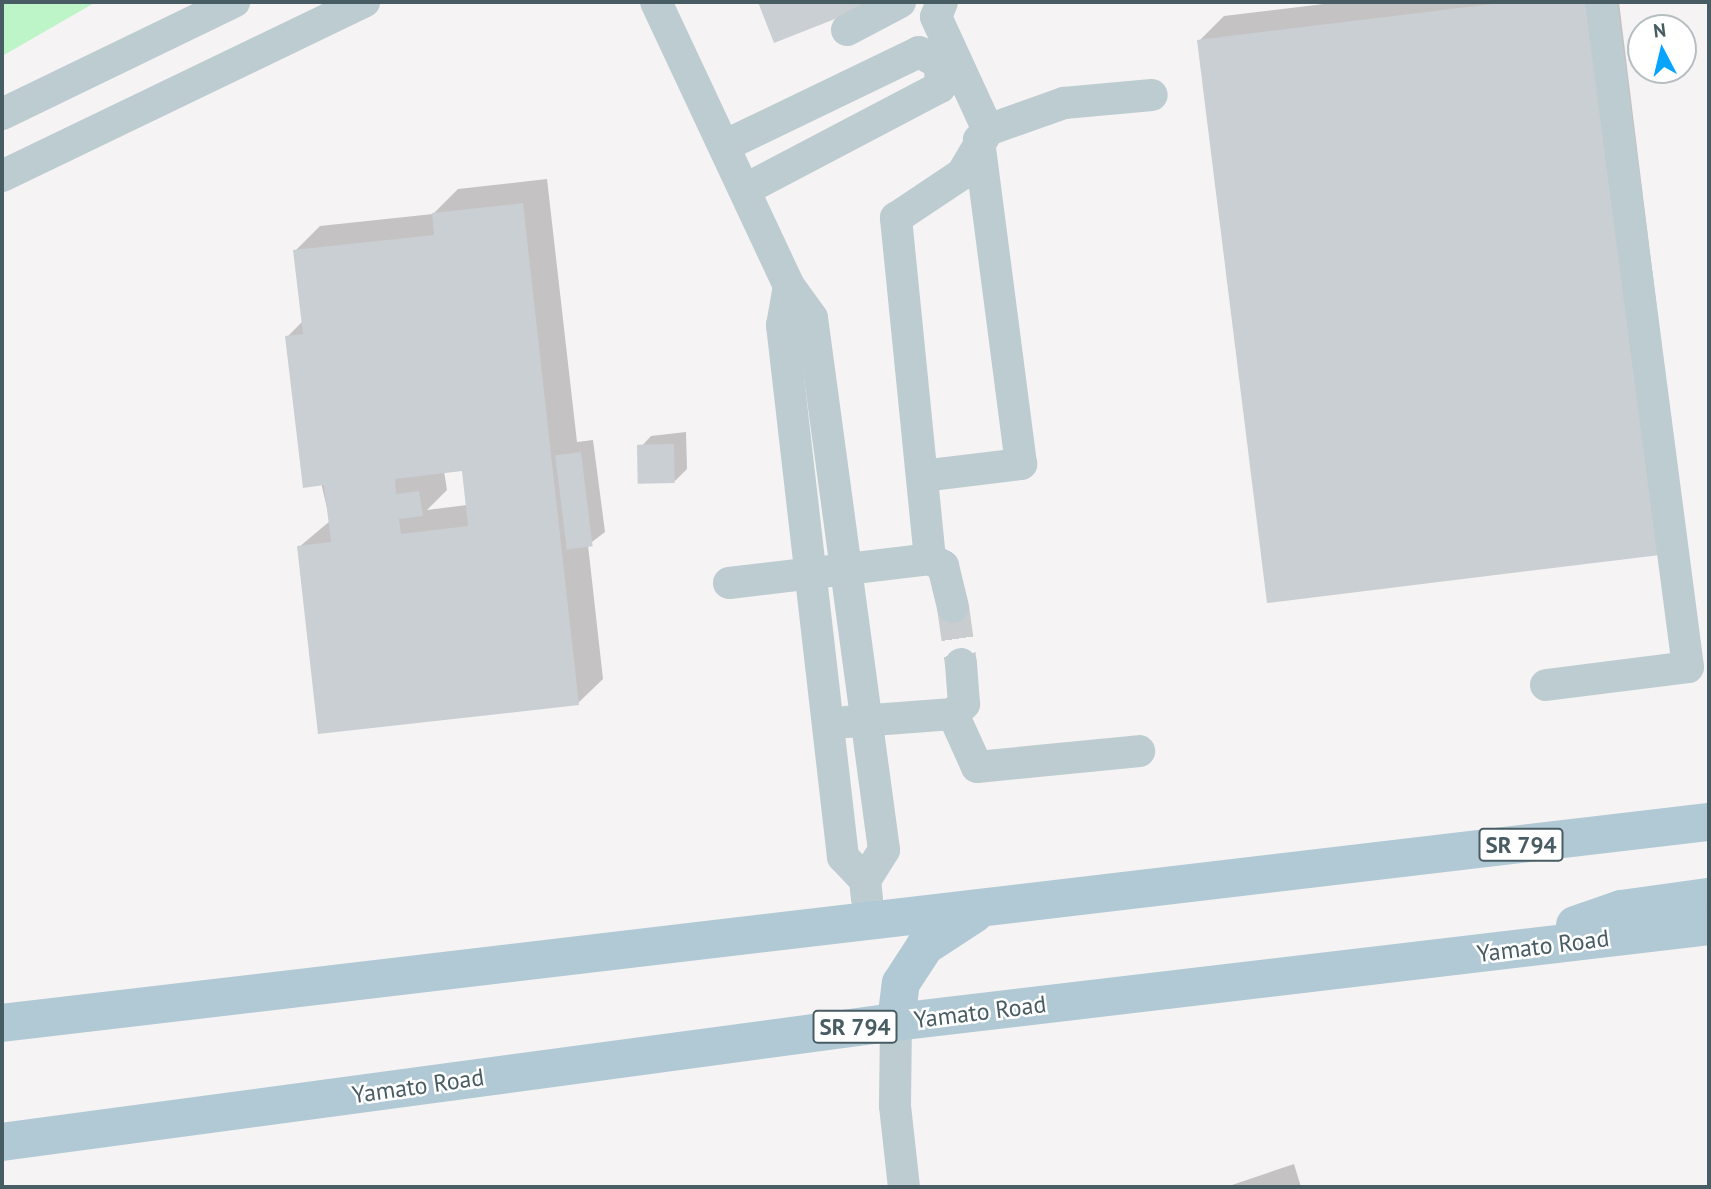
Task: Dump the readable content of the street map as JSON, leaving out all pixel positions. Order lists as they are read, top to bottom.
{
  "streets": {
    "main road": ["SR 794", "Yamato Road"]
  },
  "north": "top"
}
